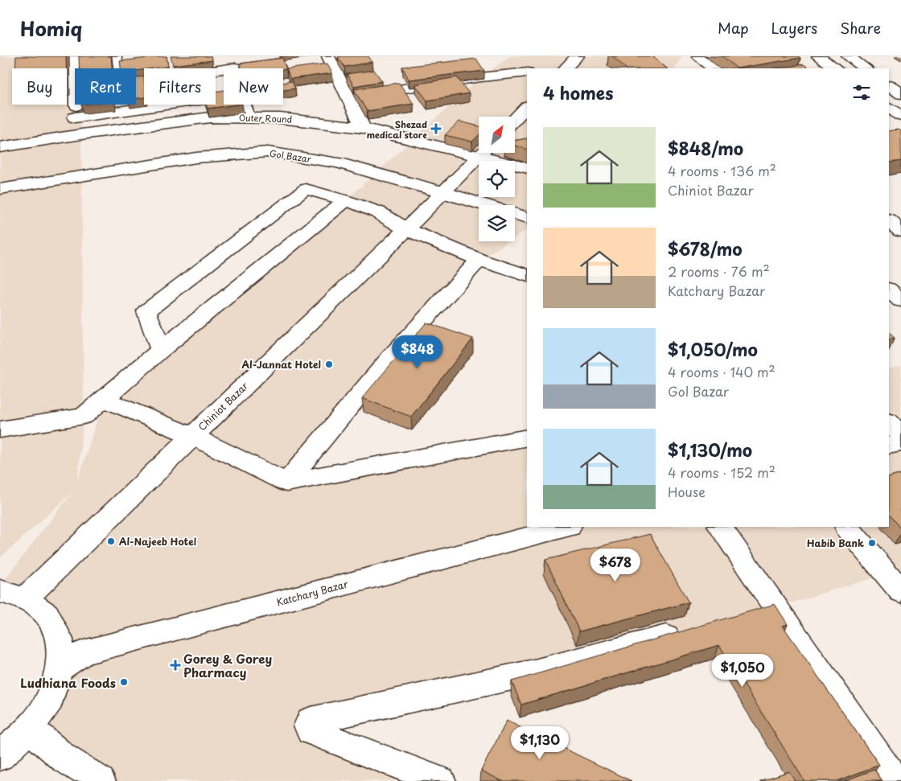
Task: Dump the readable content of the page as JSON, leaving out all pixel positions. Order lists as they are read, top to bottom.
{
  "streets": {
    "street": [
      "Outer Round",
      "Gol Bazar",
      "Chiniot Bazar",
      "Katchary Bazar"
    ]
  },
  "crossings": [
    ["Gol Bazar", "Chiniot Bazar"]
  ],
  "places": {
    "health": ["Shezad medical store", "Gorey & Gorey Pharmacy"],
    "other": [
      "Al-Jannat Hotel",
      "Al-Najeeb Hotel",
      "Habib Bank",
      "Ludhiana Foods"
    ]
  },
  "north": "top right",
  "page": {
    "header": "Homiq",
    "nav": ["Map", "Layers", "Share"],
    "chip": [
      "Buy",
      "Rent",
      "Filters",
      "New"
    ],
    "heading": "4 homes",
    "list": [
      {
        "name": "$848/mo",
        "note": "4 rooms · 136 m² · Chiniot Bazar"
      },
      {
        "name": "$678/mo",
        "note": "2 rooms · 76 m² · Katchary Bazar"
      },
      {
        "name": "$1,050/mo",
        "note": "4 rooms · 140 m² · Gol Bazar"
      },
      {
        "name": "$1,130/mo",
        "note": "4 rooms · 152 m² · House"
      }
    ],
    "price": [
      "$848",
      "$678",
      "$1,050",
      "$1,130"
    ]
  }
}
